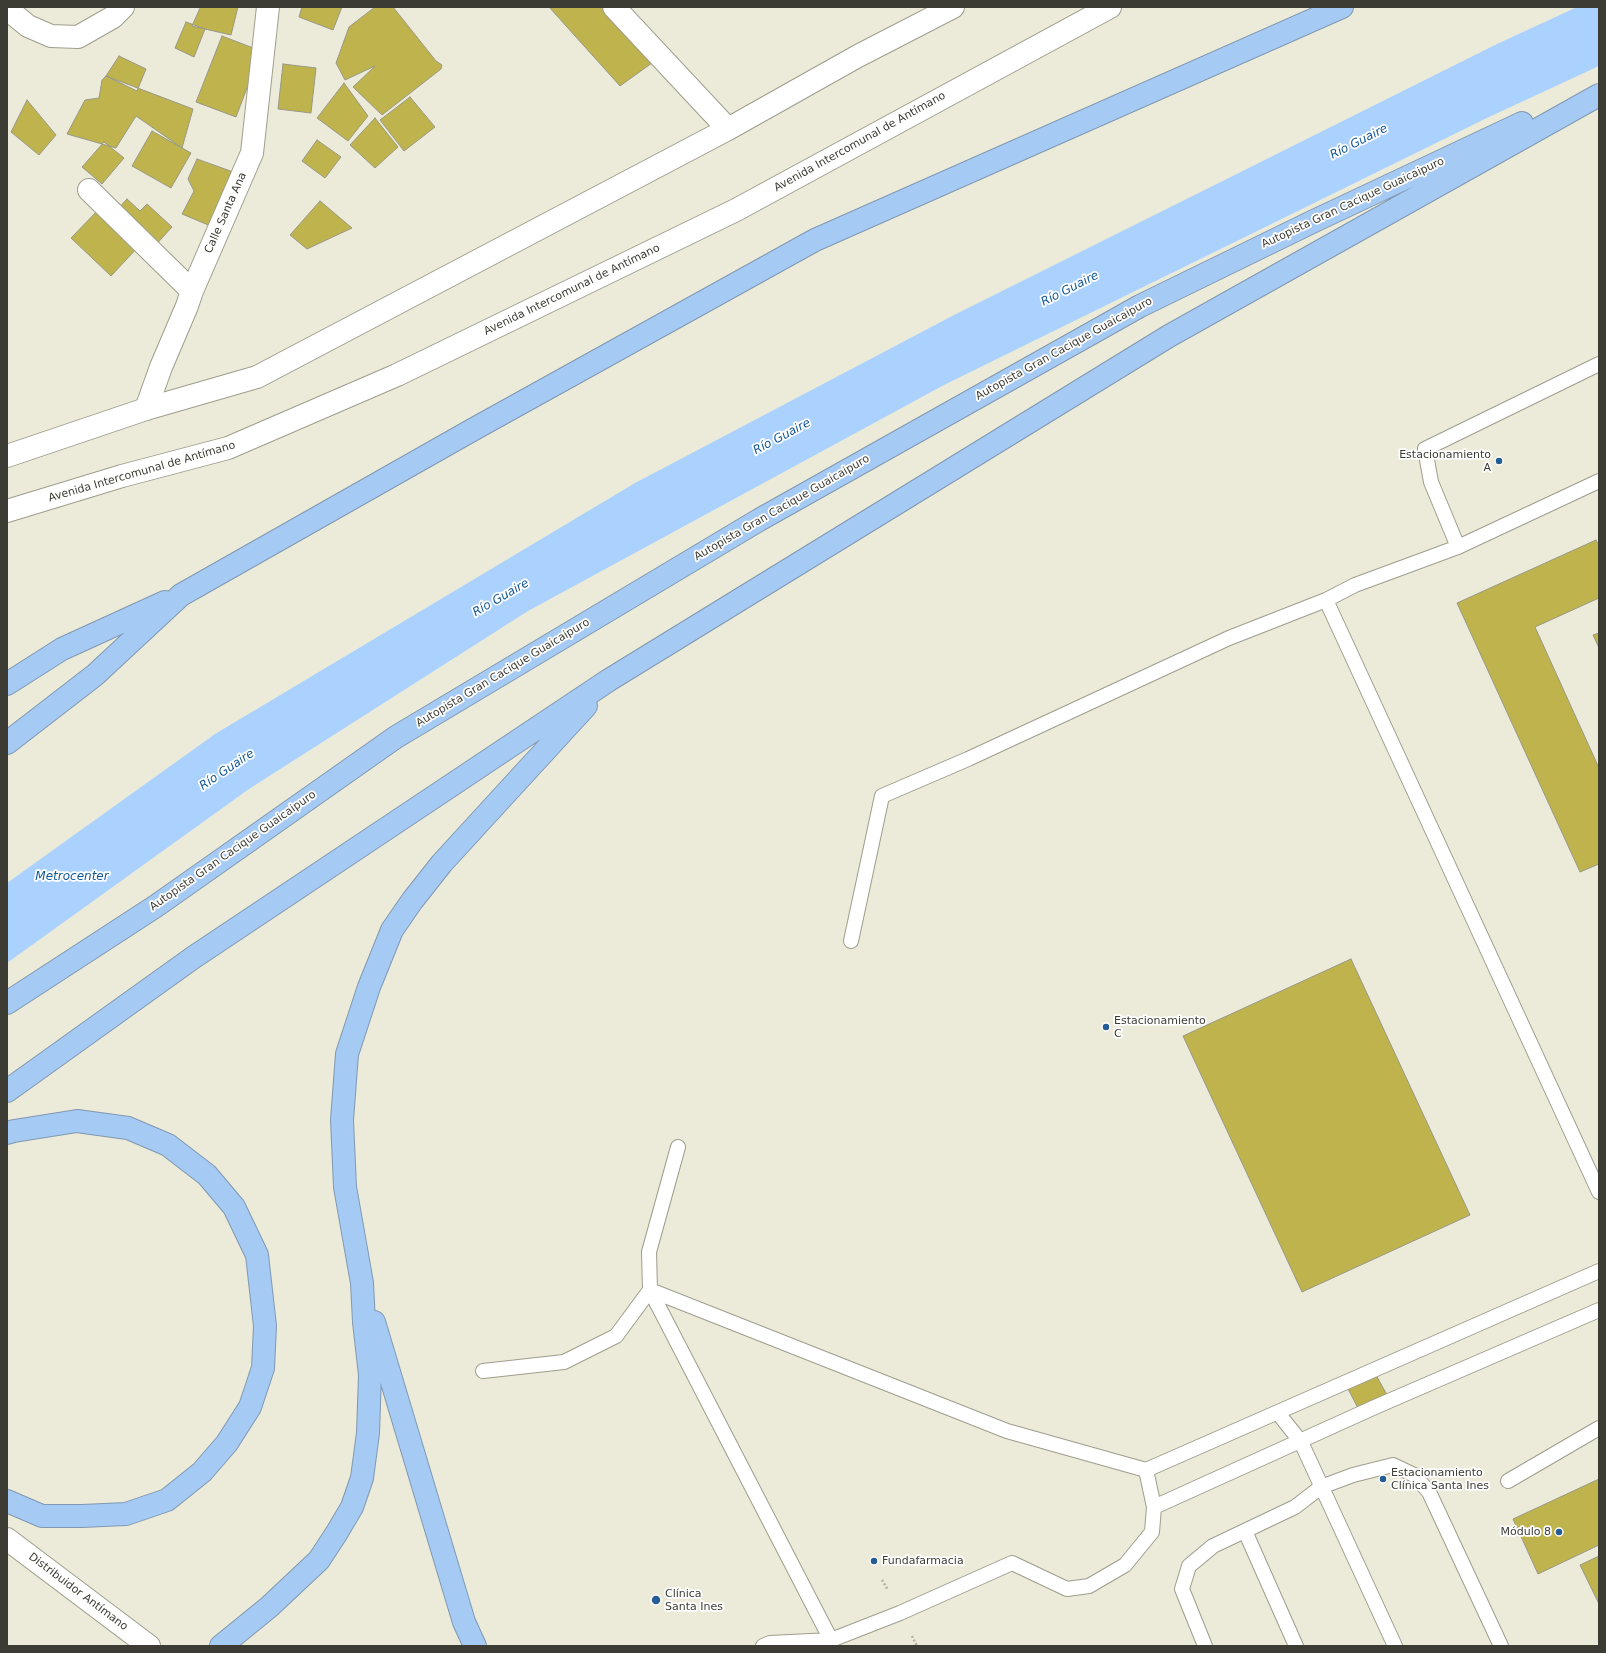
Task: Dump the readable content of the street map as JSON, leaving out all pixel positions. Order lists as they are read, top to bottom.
{
  "streets": {
    "highway": ["Autopista Gran Cacique Guaicaipuro"],
    "main road": ["Avenida Intercomunal de Antímano", "Calle Santa Ana", "Distribuidor Antímano"]
  },
  "water": ["Río Guaire", "Metrocenter"],
  "places": [
    "Estacionamiento A",
    "Estacionamiento C",
    "Estacionamiento Clínica Santa Ines",
    "Módulo 8",
    "Fundafarmacia",
    "Clínica Santa Ines"
  ]
}
